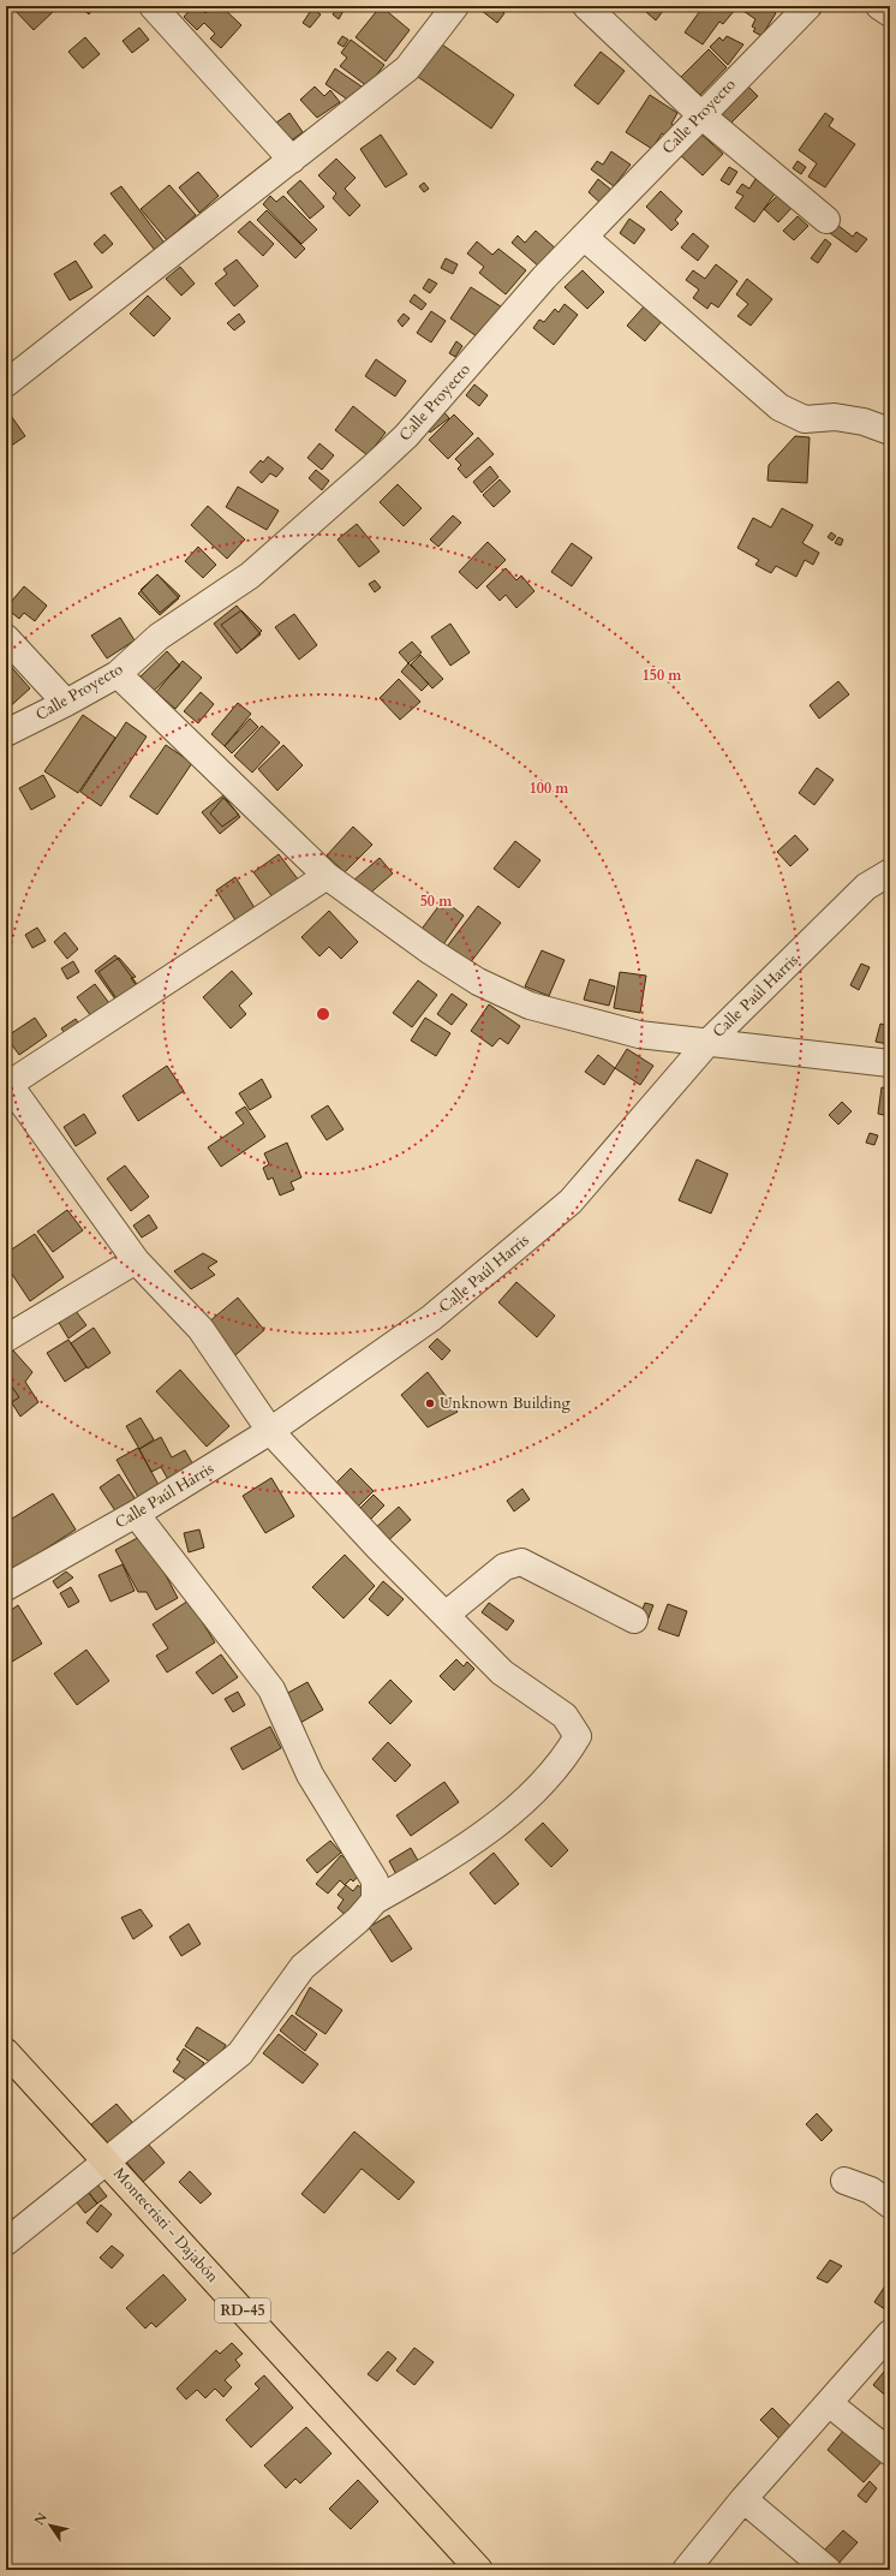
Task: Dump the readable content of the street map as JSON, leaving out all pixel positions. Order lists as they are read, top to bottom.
{
  "streets": {
    "main road": ["Montecristi - Dajabón", "RD-45"],
    "street": ["Calle Proyecto", "Calle Paúl Harris"]
  },
  "places": ["Unknown Building"],
  "north": "top left",
  "rings": ["150 m", "100 m", "50 m"]
}
